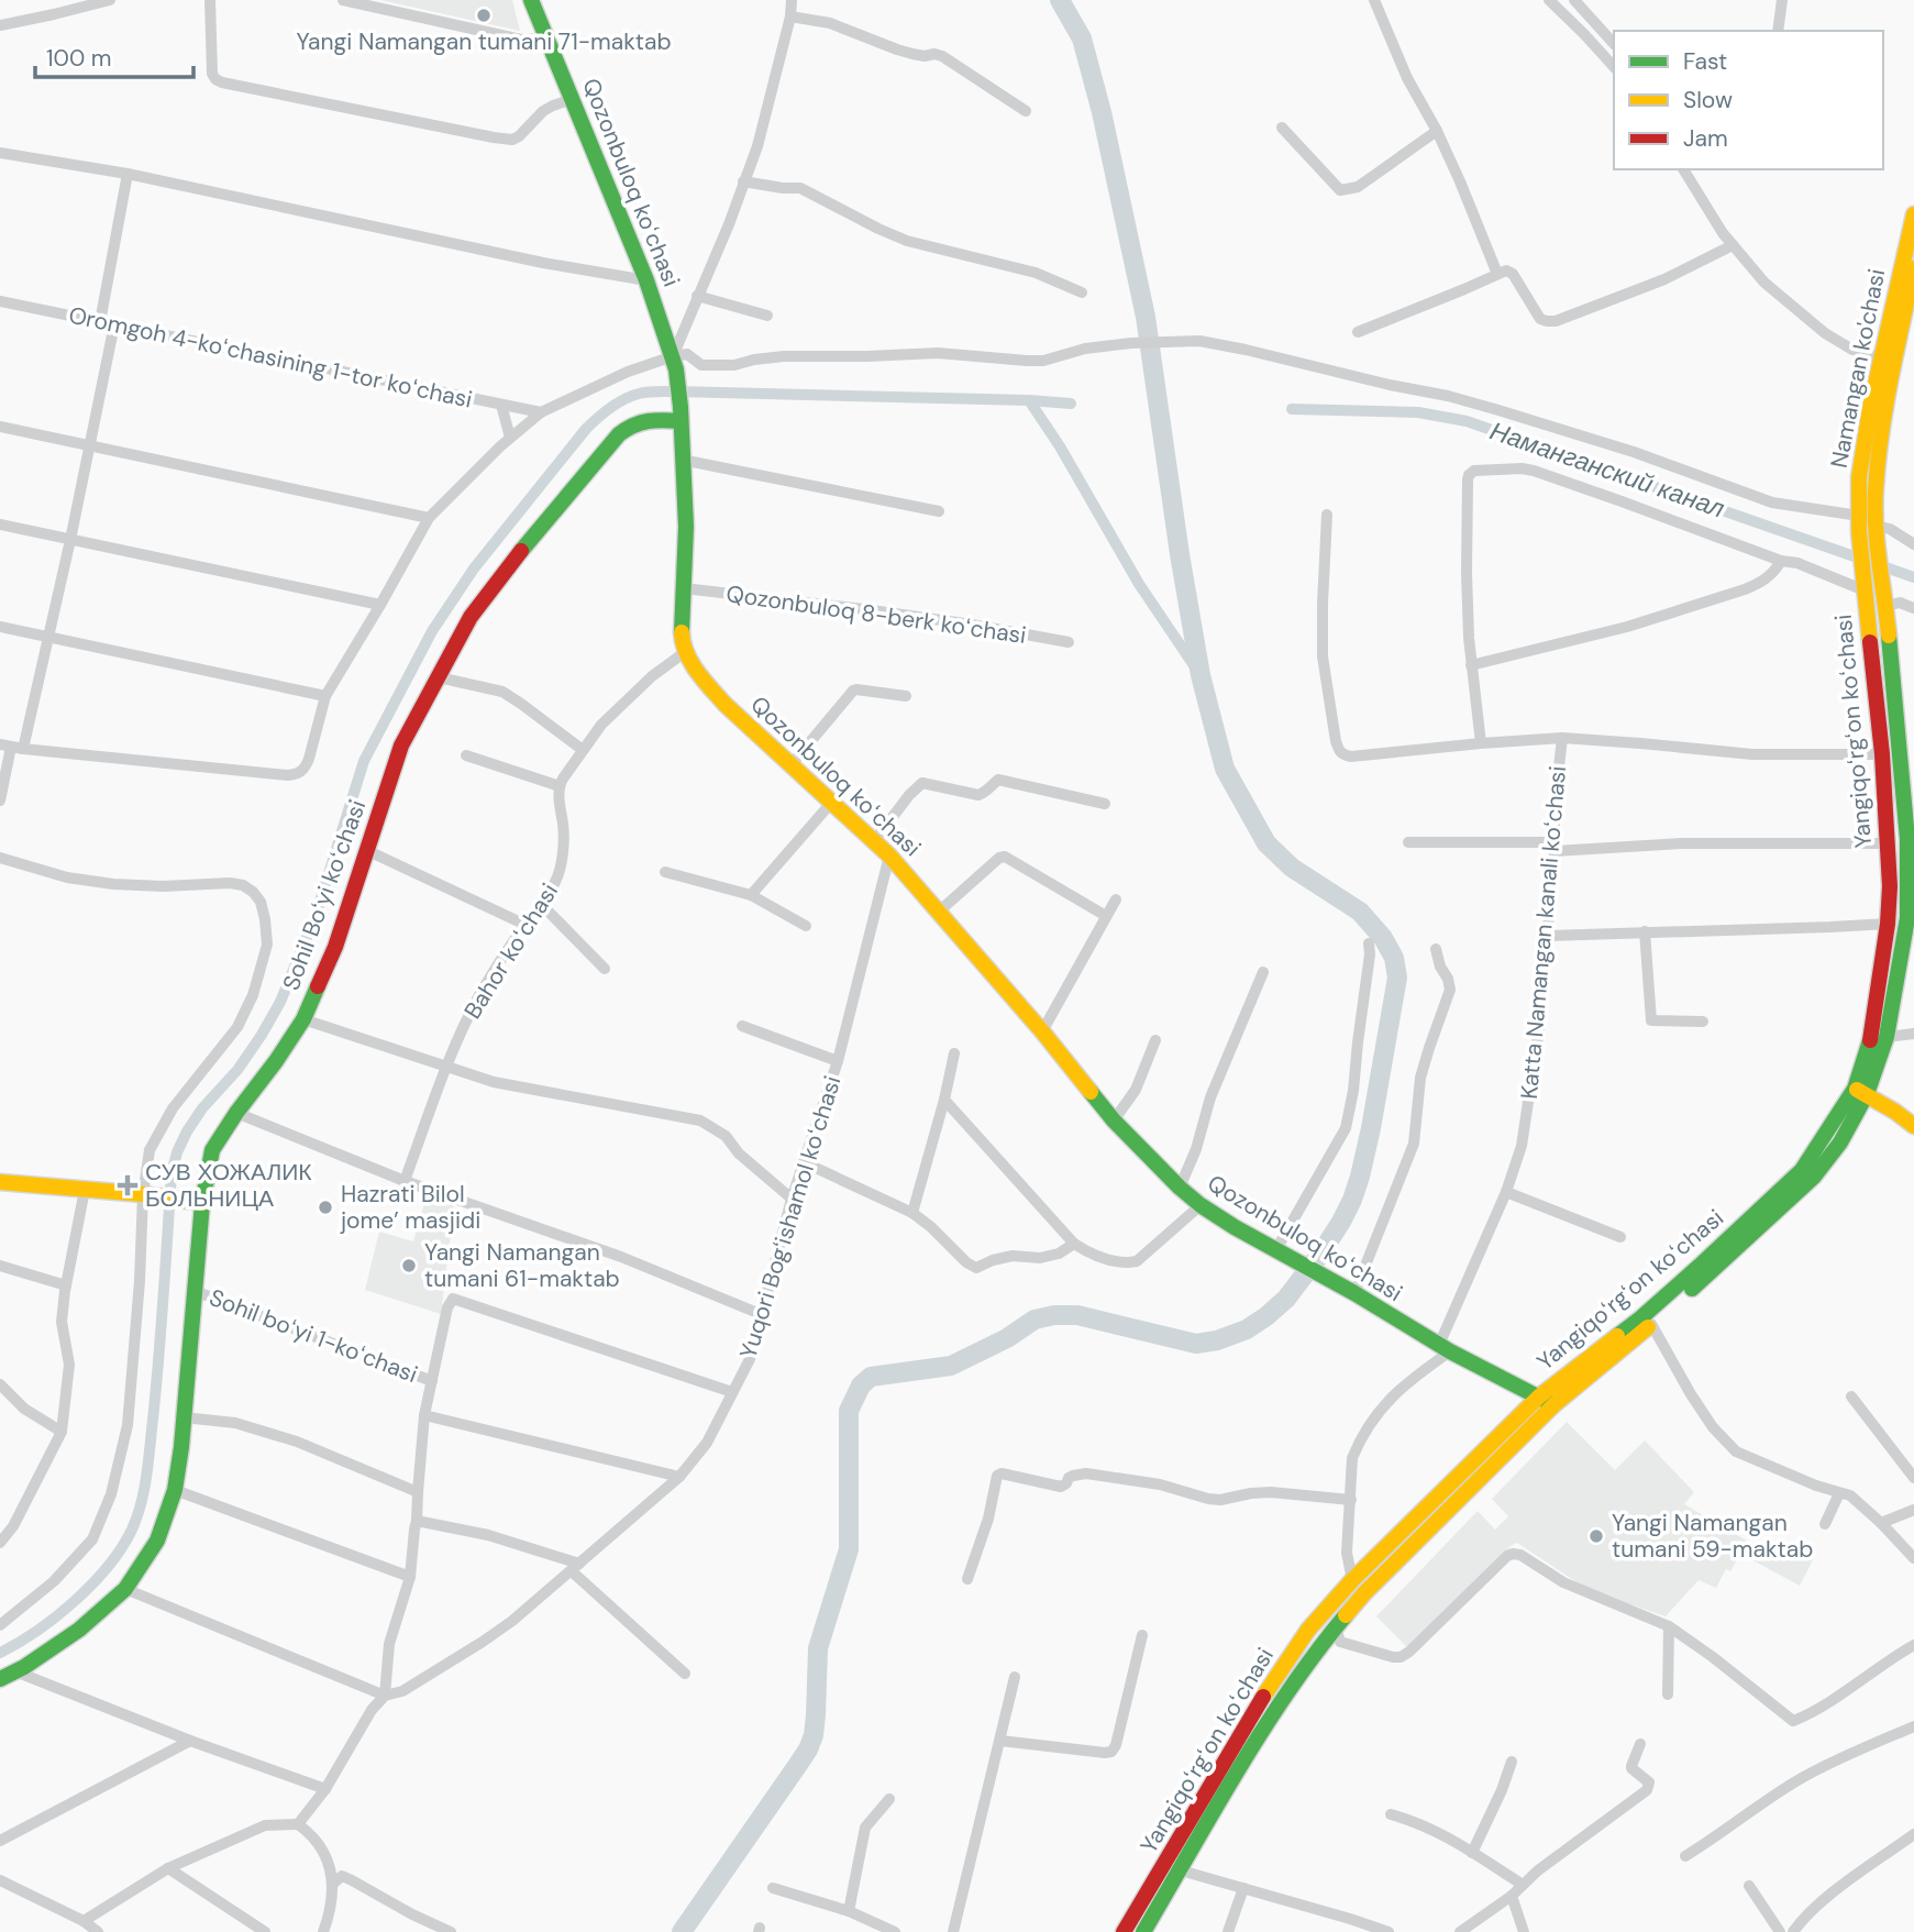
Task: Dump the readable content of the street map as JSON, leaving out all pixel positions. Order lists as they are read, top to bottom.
{
  "streets": {
    "main road": [
      "Qozonbuloq koʻchasi",
      "Namangan ko'chasi",
      "Yangiqoʻrgʻon koʻchasi",
      "Sohil Boʻyi koʻchasi"
    ],
    "street": [
      "Oromgoh 4-koʻchasining 1-tor koʻchasi",
      "Qozonbuloq 8-berk koʻchasi",
      "Katta Namangan kanali koʻchasi",
      "Bahor koʻchasi",
      "Yuqori Bogʻishamol koʻchasi",
      "Sohil boʻyi 1-koʻchasi"
    ]
  },
  "crossings": [
    ["Qozonbuloq koʻchasi", "Qozonbuloq 8-berk koʻchasi"],
    ["Qozonbuloq koʻchasi", "Yangiqoʻrgʻon koʻchasi"],
    ["Qozonbuloq koʻchasi", "Sohil Boʻyi koʻchasi"],
    ["Qozonbuloq koʻchasi", "Katta Namangan kanali koʻchasi"],
    ["Qozonbuloq koʻchasi", "Yuqori Bogʻishamol koʻchasi"],
    ["Namangan ko'chasi", "Yangiqoʻrgʻon koʻchasi"],
    ["Sohil Boʻyi koʻchasi", "Sohil boʻyi 1-koʻchasi"]
  ],
  "water": ["Наманганский канал"],
  "places": {
    "other": [
      "Yangi Namangan tumani 71-maktab",
      "Hazrati Bilol jome’ masjidi",
      "Yangi Namangan tumani 61-maktab",
      "Yangi Namangan tumani 59-maktab"
    ],
    "health": ["СУВ ХОЖАЛИК БОЛЬНИЦА"]
  },
  "legend": ["Fast", "Slow", "Jam"],
  "scale_bar": "100 m"
}
